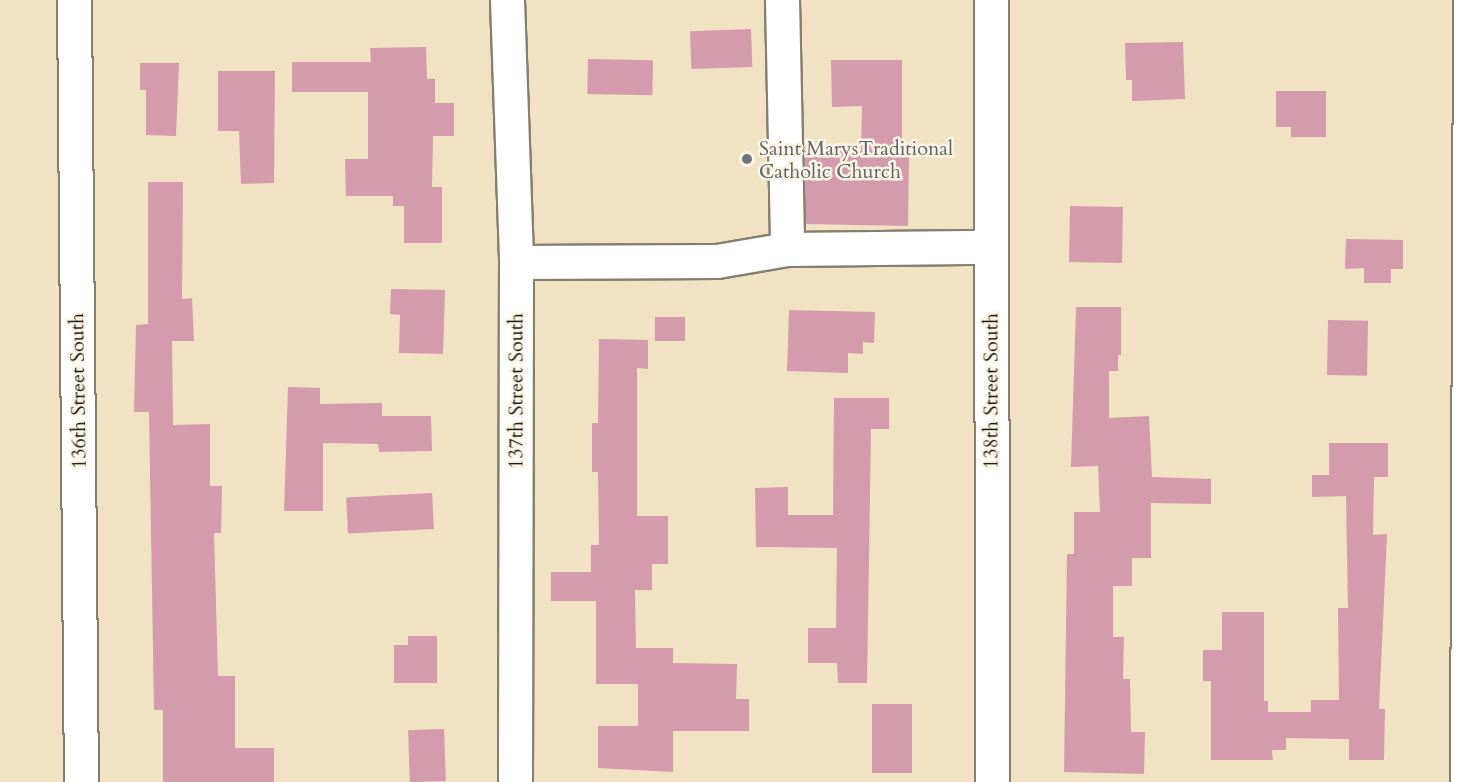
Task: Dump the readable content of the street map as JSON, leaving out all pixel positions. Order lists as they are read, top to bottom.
{
  "streets": {
    "street": ["136th Street South", "137th Street South", "138th Street South"]
  },
  "places": ["Saint MarysTraditional Catholic Church"]
}
